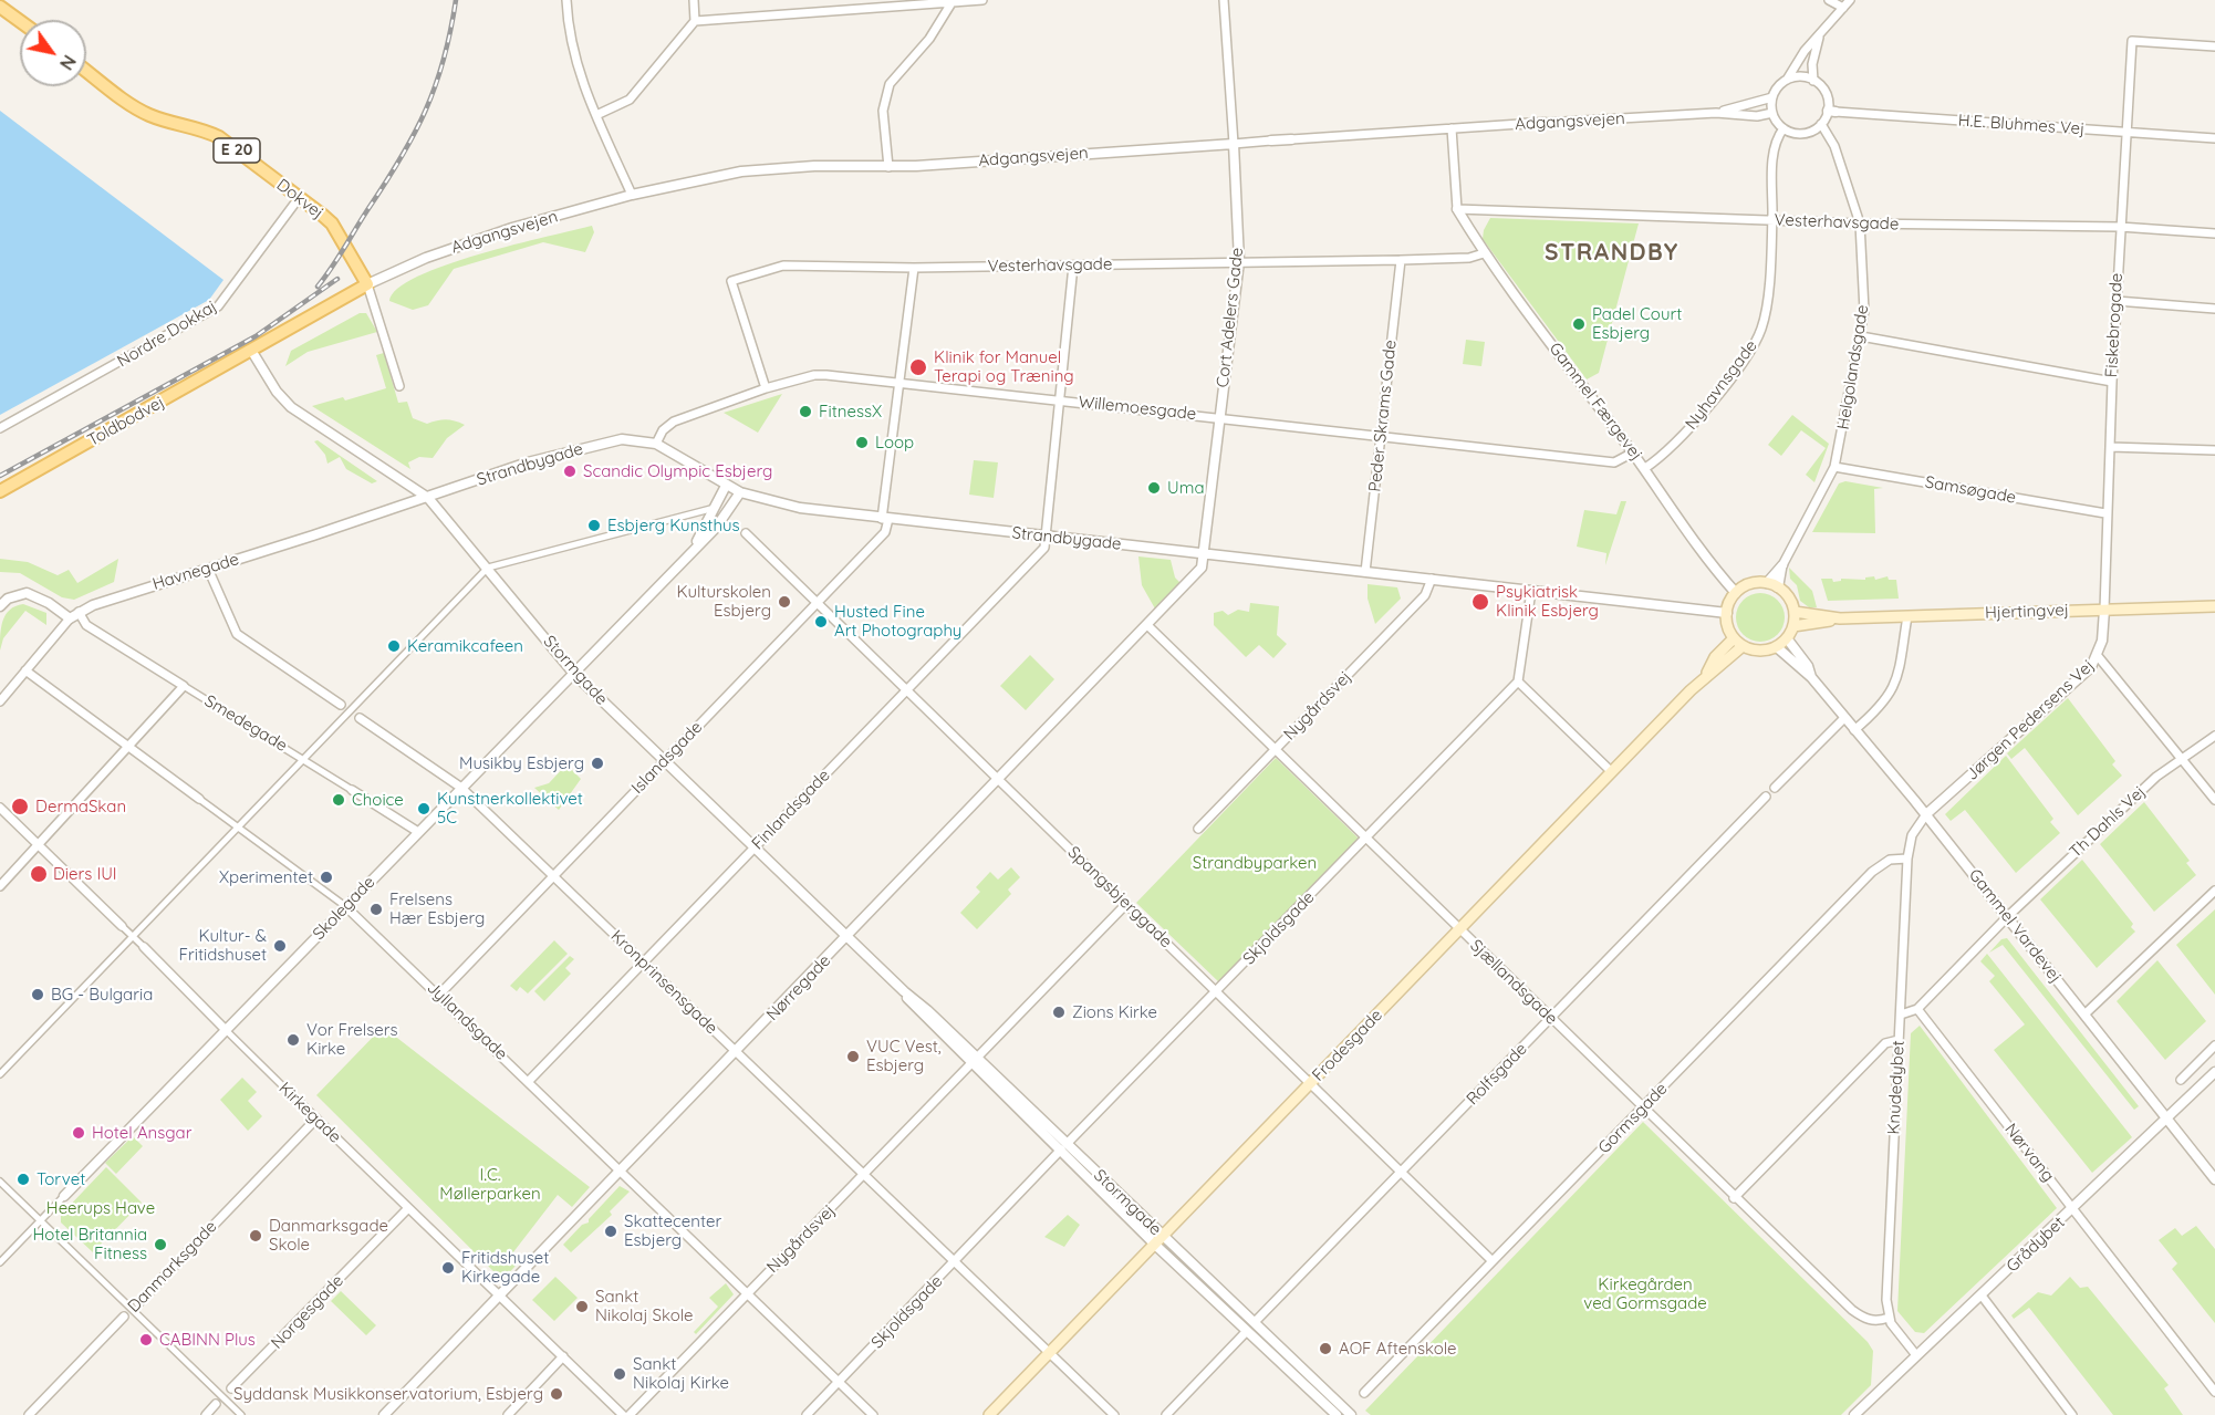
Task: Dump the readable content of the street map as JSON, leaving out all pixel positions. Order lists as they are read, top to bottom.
{
  "streets": {
    "main road": [
      "Adgangsvejen",
      "E 20",
      "Dokvej",
      "Toldbodvej",
      "Hjertingvej",
      "Frodesgade"
    ],
    "street": [
      "H.E. Bluhmes Vej",
      "Vesterhavsgade",
      "Cort Adelers Gade",
      "Fiskebrogade",
      "Nordre Dokkaj",
      "Helgolandsgade",
      "Nyhavnsgade",
      "Gammel Færgevej",
      "Willemoesgade",
      "Peder Skrams Gade",
      "Strandbygade",
      "Samsøgade",
      "Havnegade",
      "Stormgade",
      "Nygårdsvej",
      "Jørgen Pedersens Vej",
      "Smedegade",
      "Islandsgade",
      "Finlandsgade",
      "Th Dahls Vej",
      "Spangsbjerggade",
      "Skolegade",
      "Gammel Vardevej",
      "Skjoldsgade",
      "Kronprinsensgade",
      "Sjællandsgade",
      "Nørregade",
      "Jyllandsgade",
      "Rolfsgade",
      "Knudedybet",
      "Kirkegade",
      "Gormsgade",
      "Nørvang",
      "Grådybet",
      "Danmarksgade",
      "Norgesgade"
    ]
  },
  "crossings": [
    ["Adgangsvejen", "H.E. Bluhmes Vej"],
    ["Adgangsvejen", "Dokvej"],
    ["Adgangsvejen", "Cort Adelers Gade"],
    ["Adgangsvejen", "Helgolandsgade"],
    ["Adgangsvejen", "Nyhavnsgade"],
    ["Adgangsvejen", "Toldbodvej"],
    ["Adgangsvejen", "Stormgade"],
    ["H.E. Bluhmes Vej", "Fiskebrogade"],
    ["H.E. Bluhmes Vej", "Helgolandsgade"],
    ["H.E. Bluhmes Vej", "Nyhavnsgade"],
    ["Dokvej", "Nordre Dokkaj"],
    ["Vesterhavsgade", "Cort Adelers Gade"],
    ["Vesterhavsgade", "Fiskebrogade"],
    ["Vesterhavsgade", "Helgolandsgade"],
    ["Vesterhavsgade", "Nyhavnsgade"],
    ["Vesterhavsgade", "Gammel Færgevej"],
    ["Vesterhavsgade", "Willemoesgade"],
    ["Vesterhavsgade", "Peder Skrams Gade"],
    ["Cort Adelers Gade", "Willemoesgade"],
    ["Cort Adelers Gade", "Strandbygade"],
    ["Cort Adelers Gade", "Nørregade"],
    ["Fiskebrogade", "Samsøgade"],
    ["Fiskebrogade", "Hjertingvej"],
    ["Fiskebrogade", "Jørgen Pedersens Vej"],
    ["Helgolandsgade", "Nyhavnsgade"],
    ["Helgolandsgade", "Gammel Færgevej"],
    ["Helgolandsgade", "Strandbygade"],
    ["Helgolandsgade", "Samsøgade"],
    ["Helgolandsgade", "Hjertingvej"],
    ["Helgolandsgade", "Gammel Vardevej"],
    ["Helgolandsgade", "Frodesgade"],
    ["Nyhavnsgade", "Gammel Færgevej"],
    ["Gammel Færgevej", "Willemoesgade"],
    ["Gammel Færgevej", "Strandbygade"],
    ["Gammel Færgevej", "Hjertingvej"],
    ["Gammel Færgevej", "Gammel Vardevej"],
    ["Gammel Færgevej", "Frodesgade"],
    ["Willemoesgade", "Peder Skrams Gade"],
    ["Willemoesgade", "Strandbygade"],
    ["Peder Skrams Gade", "Strandbygade"],
    ["Toldbodvej", "Stormgade"],
    ["Strandbygade", "Havnegade"],
    ["Strandbygade", "Hjertingvej"],
    ["Strandbygade", "Stormgade"],
    ["Strandbygade", "Nygårdsvej"],
    ["Strandbygade", "Islandsgade"],
    ["Strandbygade", "Finlandsgade"],
    ["Strandbygade", "Skolegade"],
    ["Strandbygade", "Gammel Vardevej"],
    ["Strandbygade", "Nørregade"],
    ["Strandbygade", "Frodesgade"],
    ["Havnegade", "Stormgade"],
    ["Havnegade", "Smedegade"],
    ["Havnegade", "Kronprinsensgade"],
    ["Havnegade", "Jyllandsgade"],
    ["Hjertingvej", "Jørgen Pedersens Vej"],
    ["Hjertingvej", "Gammel Vardevej"],
    ["Hjertingvej", "Frodesgade"],
    ["Stormgade", "Nygårdsvej"],
    ["Stormgade", "Islandsgade"],
    ["Stormgade", "Finlandsgade"],
    ["Stormgade", "Skolegade"],
    ["Stormgade", "Skjoldsgade"],
    ["Stormgade", "Nørregade"],
    ["Stormgade", "Frodesgade"],
    ["Stormgade", "Rolfsgade"],
    ["Nygårdsvej", "Spangsbjerggade"],
    ["Nygårdsvej", "Kronprinsensgade"],
    ["Nygårdsvej", "Sjællandsgade"],
    ["Nygårdsvej", "Jyllandsgade"],
    ["Jørgen Pedersens Vej", "Gammel Vardevej"],
    ["Jørgen Pedersens Vej", "Knudedybet"],
    ["Smedegade", "Skolegade"],
    ["Islandsgade", "Spangsbjerggade"],
    ["Islandsgade", "Kronprinsensgade"],
    ["Islandsgade", "Jyllandsgade"],
    ["Finlandsgade", "Spangsbjerggade"],
    ["Finlandsgade", "Kronprinsensgade"],
    ["Finlandsgade", "Jyllandsgade"],
    ["Th Dahls Vej", "Gammel Vardevej"],
    ["Th Dahls Vej", "Nørvang"],
    ["Spangsbjerggade", "Skjoldsgade"],
    ["Spangsbjerggade", "Nørregade"],
    ["Spangsbjerggade", "Frodesgade"],
    ["Spangsbjerggade", "Rolfsgade"],
    ["Spangsbjerggade", "Gormsgade"],
    ["Skolegade", "Kronprinsensgade"],
    ["Skolegade", "Jyllandsgade"],
    ["Skolegade", "Kirkegade"],
    ["Gammel Vardevej", "Frodesgade"],
    ["Gammel Vardevej", "Knudedybet"],
    ["Gammel Vardevej", "Grådybet"],
    ["Skjoldsgade", "Kronprinsensgade"],
    ["Skjoldsgade", "Sjællandsgade"],
    ["Skjoldsgade", "Jyllandsgade"],
    ["Kronprinsensgade", "Nørregade"],
    ["Kronprinsensgade", "Frodesgade"],
    ["Sjællandsgade", "Nørregade"],
    ["Sjællandsgade", "Frodesgade"],
    ["Sjællandsgade", "Rolfsgade"],
    ["Sjællandsgade", "Knudedybet"],
    ["Sjællandsgade", "Gormsgade"],
    ["Nørregade", "Jyllandsgade"],
    ["Nørregade", "Kirkegade"],
    ["Knudedybet", "Gormsgade"],
    ["Kirkegade", "Danmarksgade"],
    ["Kirkegade", "Norgesgade"],
    ["Nørvang", "Grådybet"]
  ],
  "districts": ["STRANDBY"],
  "parks": [
    "Strandbyparken",
    "I.C. Møllerparken",
    "Heerups Have",
    "Kirkegården ved Gormsgade"
  ],
  "places": [
    "Padel Court Esbjerg",
    "Klinik for Manuel Terapi og Træning",
    "FitnessX",
    "Loop",
    "Scandic Olympic Esbjerg",
    "Uma",
    "Esbjerg Kunsthus",
    "Kulturskolen Esbjerg",
    "Psykiatrisk Klinik Esbjerg",
    "Husted Fine Art Photography",
    "Keramikcafeen",
    "Musikby Esbjerg",
    "Choice",
    "DermaSkan",
    "Kunstnerkollektivet 5C",
    "Diers IUI",
    "Xperimentet",
    "Frelsens Hær Esbjerg",
    "Kultur- & Fritidshuset",
    "BG - Bulgaria",
    "Zions Kirke",
    "Vor Frelsers Kirke",
    "VUC Vest, Esbjerg",
    "Hotel Ansgar",
    "Torvet",
    "Skattecenter Esbjerg",
    "Danmarksgade Skole",
    "Hotel Britannia Fitness",
    "Fritidshuset Kirkegade",
    "Sankt Nikolaj Skole",
    "CABINN Plus",
    "AOF Aftenskole",
    "Sankt Nikolaj Kirke",
    "Syddansk Musikkonservatorium, Esbjerg"
  ],
  "north": "bottom right"
}
